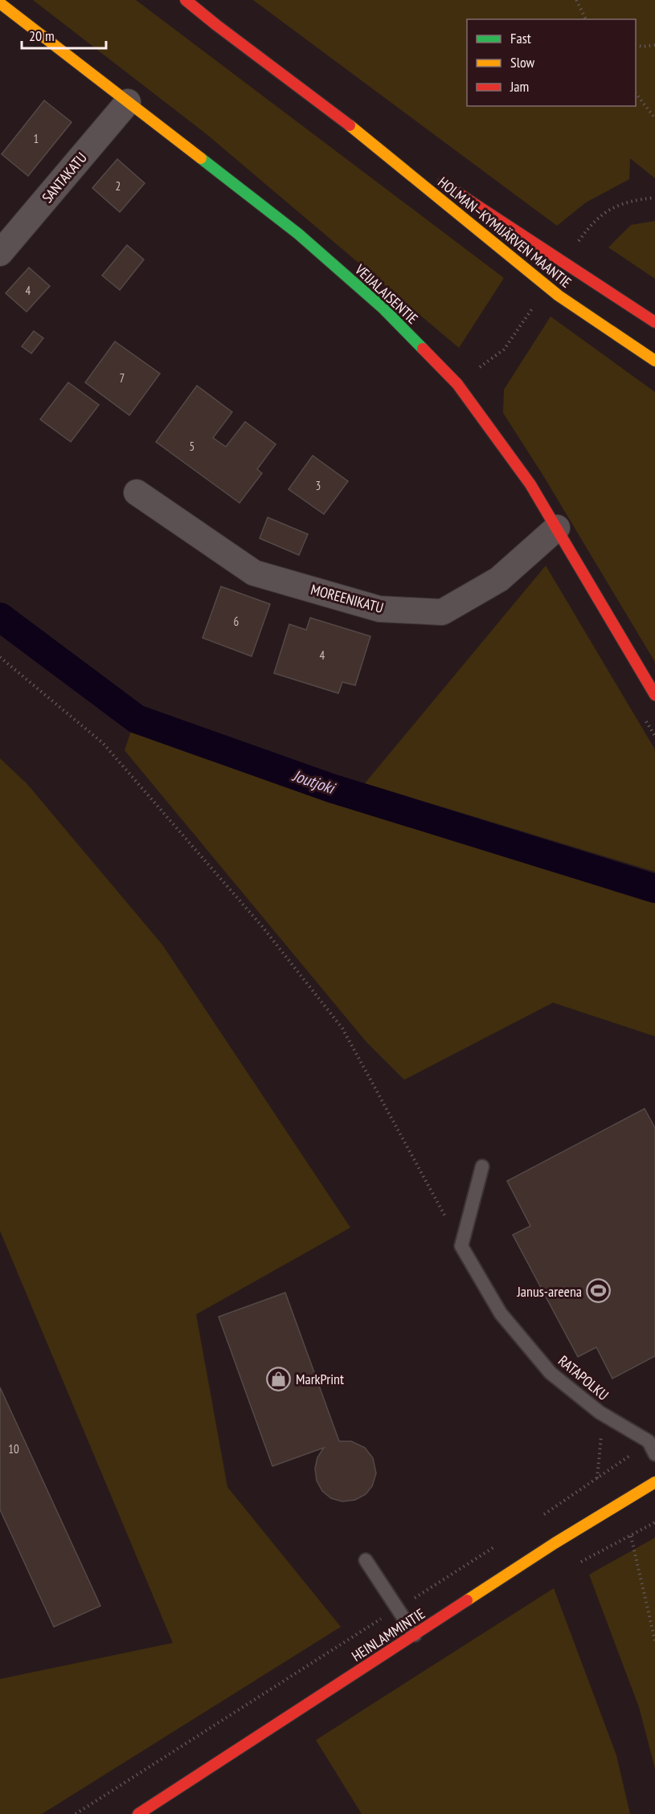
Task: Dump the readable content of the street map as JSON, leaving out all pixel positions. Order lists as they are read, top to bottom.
{
  "streets": {
    "main road": ["HOLMAN–KYMIJÄRVEN MAANTIE", "VEIJALAISENTIE", "HEINLAMMINTIE"],
    "street": ["SANTAKATU", "MOREENIKATU"],
    "lane": ["RATAPOLKU"]
  },
  "crossings": [
    ["SANTAKATU", "VEIJALAISENTIE"],
    ["VEIJALAISENTIE", "MOREENIKATU"]
  ],
  "water": ["Joutjoki"],
  "places": {
    "sports": ["Janus-areena"],
    "shop": ["MarkPrint"]
  },
  "house_numbers": [
    "1",
    "2",
    "4",
    "7",
    "5",
    "3",
    "6",
    "4",
    "10"
  ],
  "legend": ["Fast", "Slow", "Jam"],
  "scale_bar": "20 m"
}
